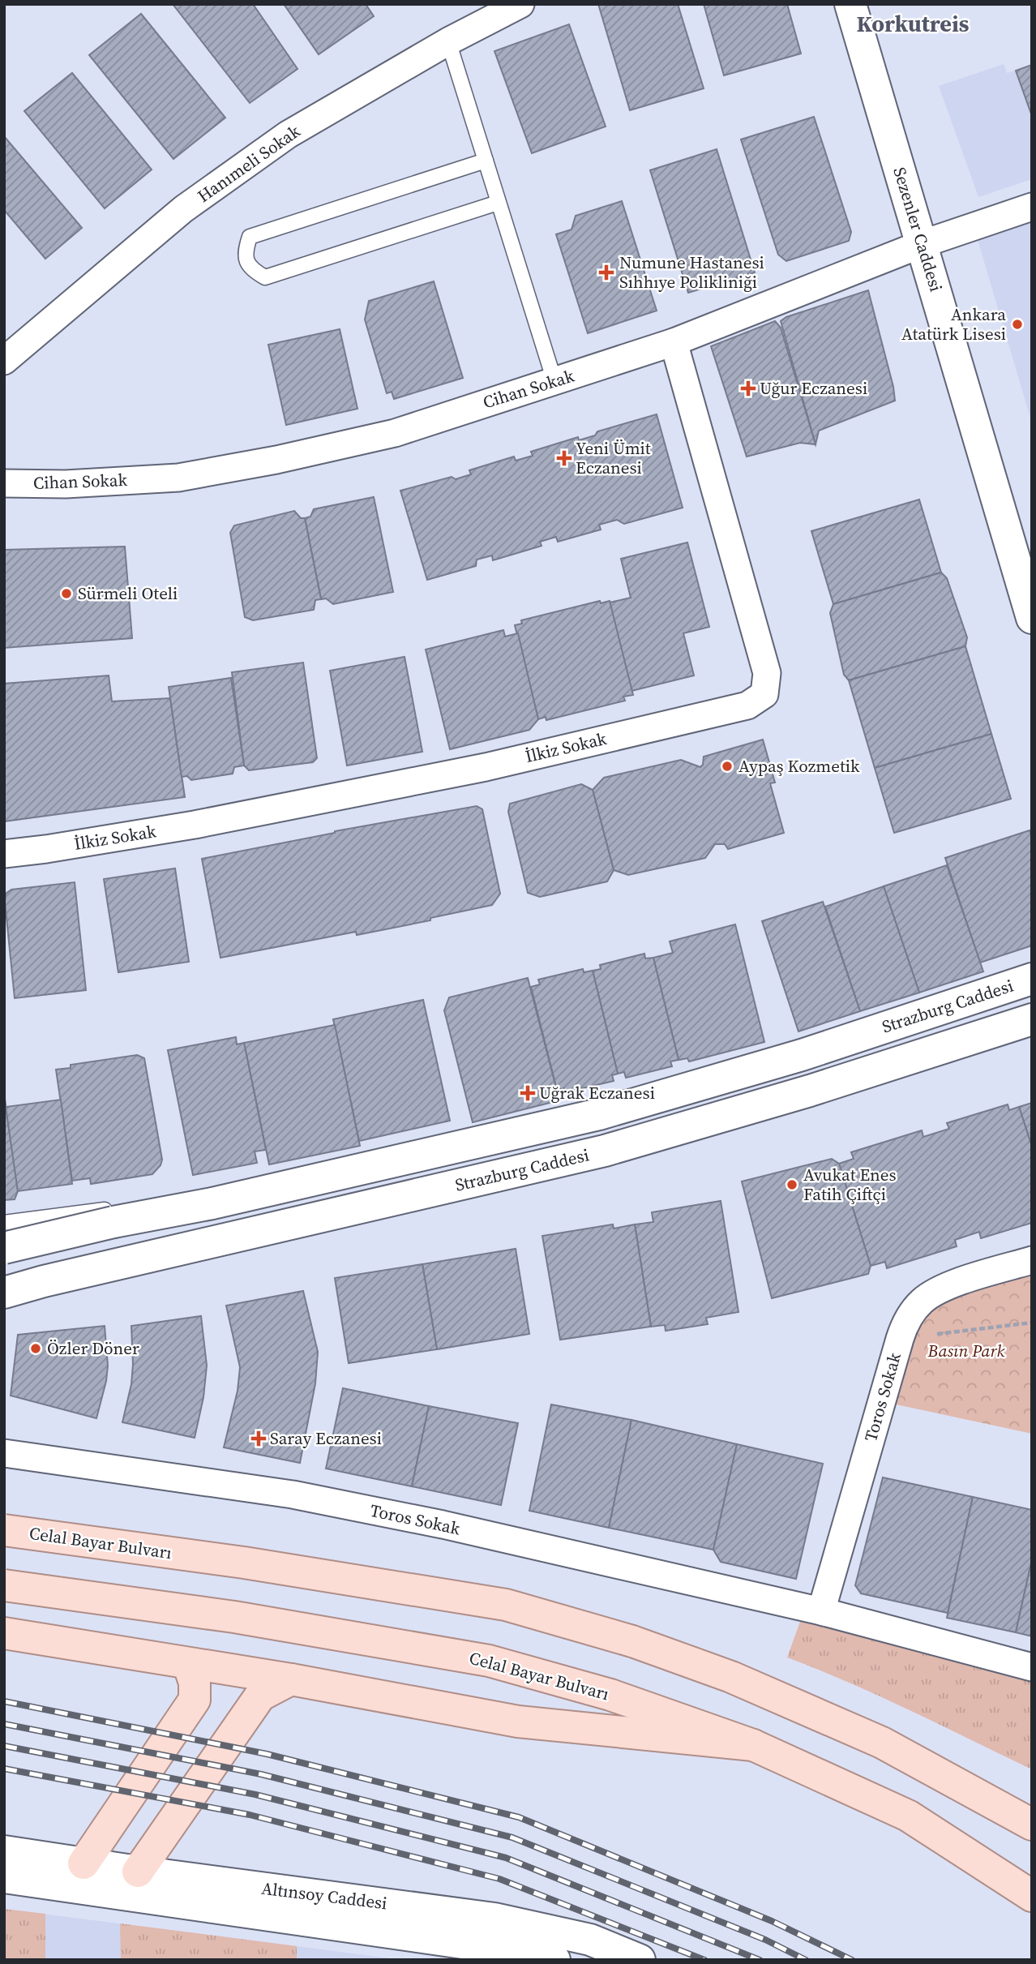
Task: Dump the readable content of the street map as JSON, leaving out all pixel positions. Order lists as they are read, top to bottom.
{
  "streets": {
    "main road": [
      "Sezenler Caddesi",
      "Strazburg Caddesi",
      "Celal Bayar Bulvarı",
      "Altınsoy Caddesi"
    ],
    "street": [
      "Hanımeli Sokak",
      "Cihan Sokak",
      "İlkiz Sokak",
      "Toros Sokak"
    ]
  },
  "crossings": [
    ["Sezenler Caddesi", "Cihan Sokak"],
    ["Cihan Sokak", "İlkiz Sokak"]
  ],
  "districts": ["Korkutreis"],
  "parks": ["Basın Park"],
  "places": {
    "health": [
      "Numune Hastanesi Sıhhıye Polikliniği",
      "Uğur Eczanesi",
      "Yeni Ümit Eczanesi",
      "Uğrak Eczanesi",
      "Saray Eczanesi"
    ],
    "other": [
      "Ankara Atatürk Lisesi",
      "Sürmeli Oteli",
      "Aypaş Kozmetik",
      "Avukat Enes Fatih Çiftçi",
      "Özler Döner"
    ]
  }
}
